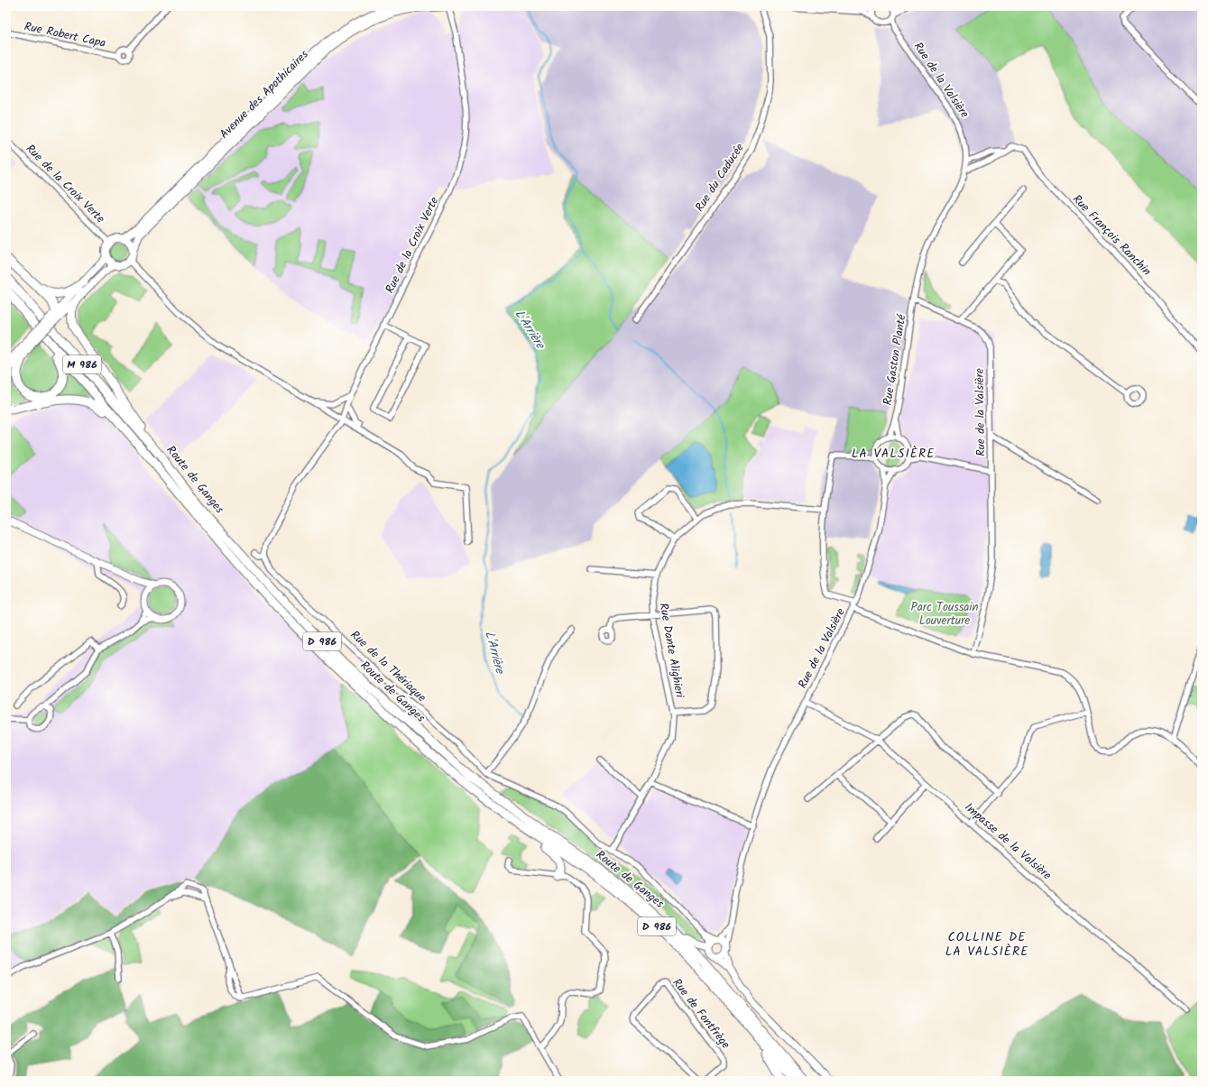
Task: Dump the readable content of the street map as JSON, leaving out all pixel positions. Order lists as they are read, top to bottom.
{
  "streets": {
    "main road": [
      "Avenue des Apothicaires",
      "M 986",
      "Route de Ganges",
      "D 986"
    ],
    "street": [
      "Rue Robert Capa",
      "Rue de la Valsière",
      "Rue du Caducée",
      "Rue de la Croix Verte",
      "Rue François Ranchin",
      "Rue Gaston Planté",
      "Rue Dante Alighieri",
      "Rue de la Thériaque",
      "Impasse de la Valsière",
      "Rue de Fontfrège"
    ]
  },
  "crossings": [
    ["Rue de la Valsière", "Rue François Ranchin"],
    ["Rue de la Valsière", "Rue Gaston Planté"],
    ["Rue de la Valsière", "Impasse de la Valsière"],
    ["Avenue des Apothicaires", "Rue de la Croix Verte"],
    ["M 986", "Route de Ganges"],
    ["Route de Ganges", "D 986"]
  ],
  "districts": ["LA VALSIÈRE", "COLLINE DE LA VALSIÈRE"],
  "water": ["L'Arrière"],
  "parks": ["Parc Toussain Louverture"]
}
